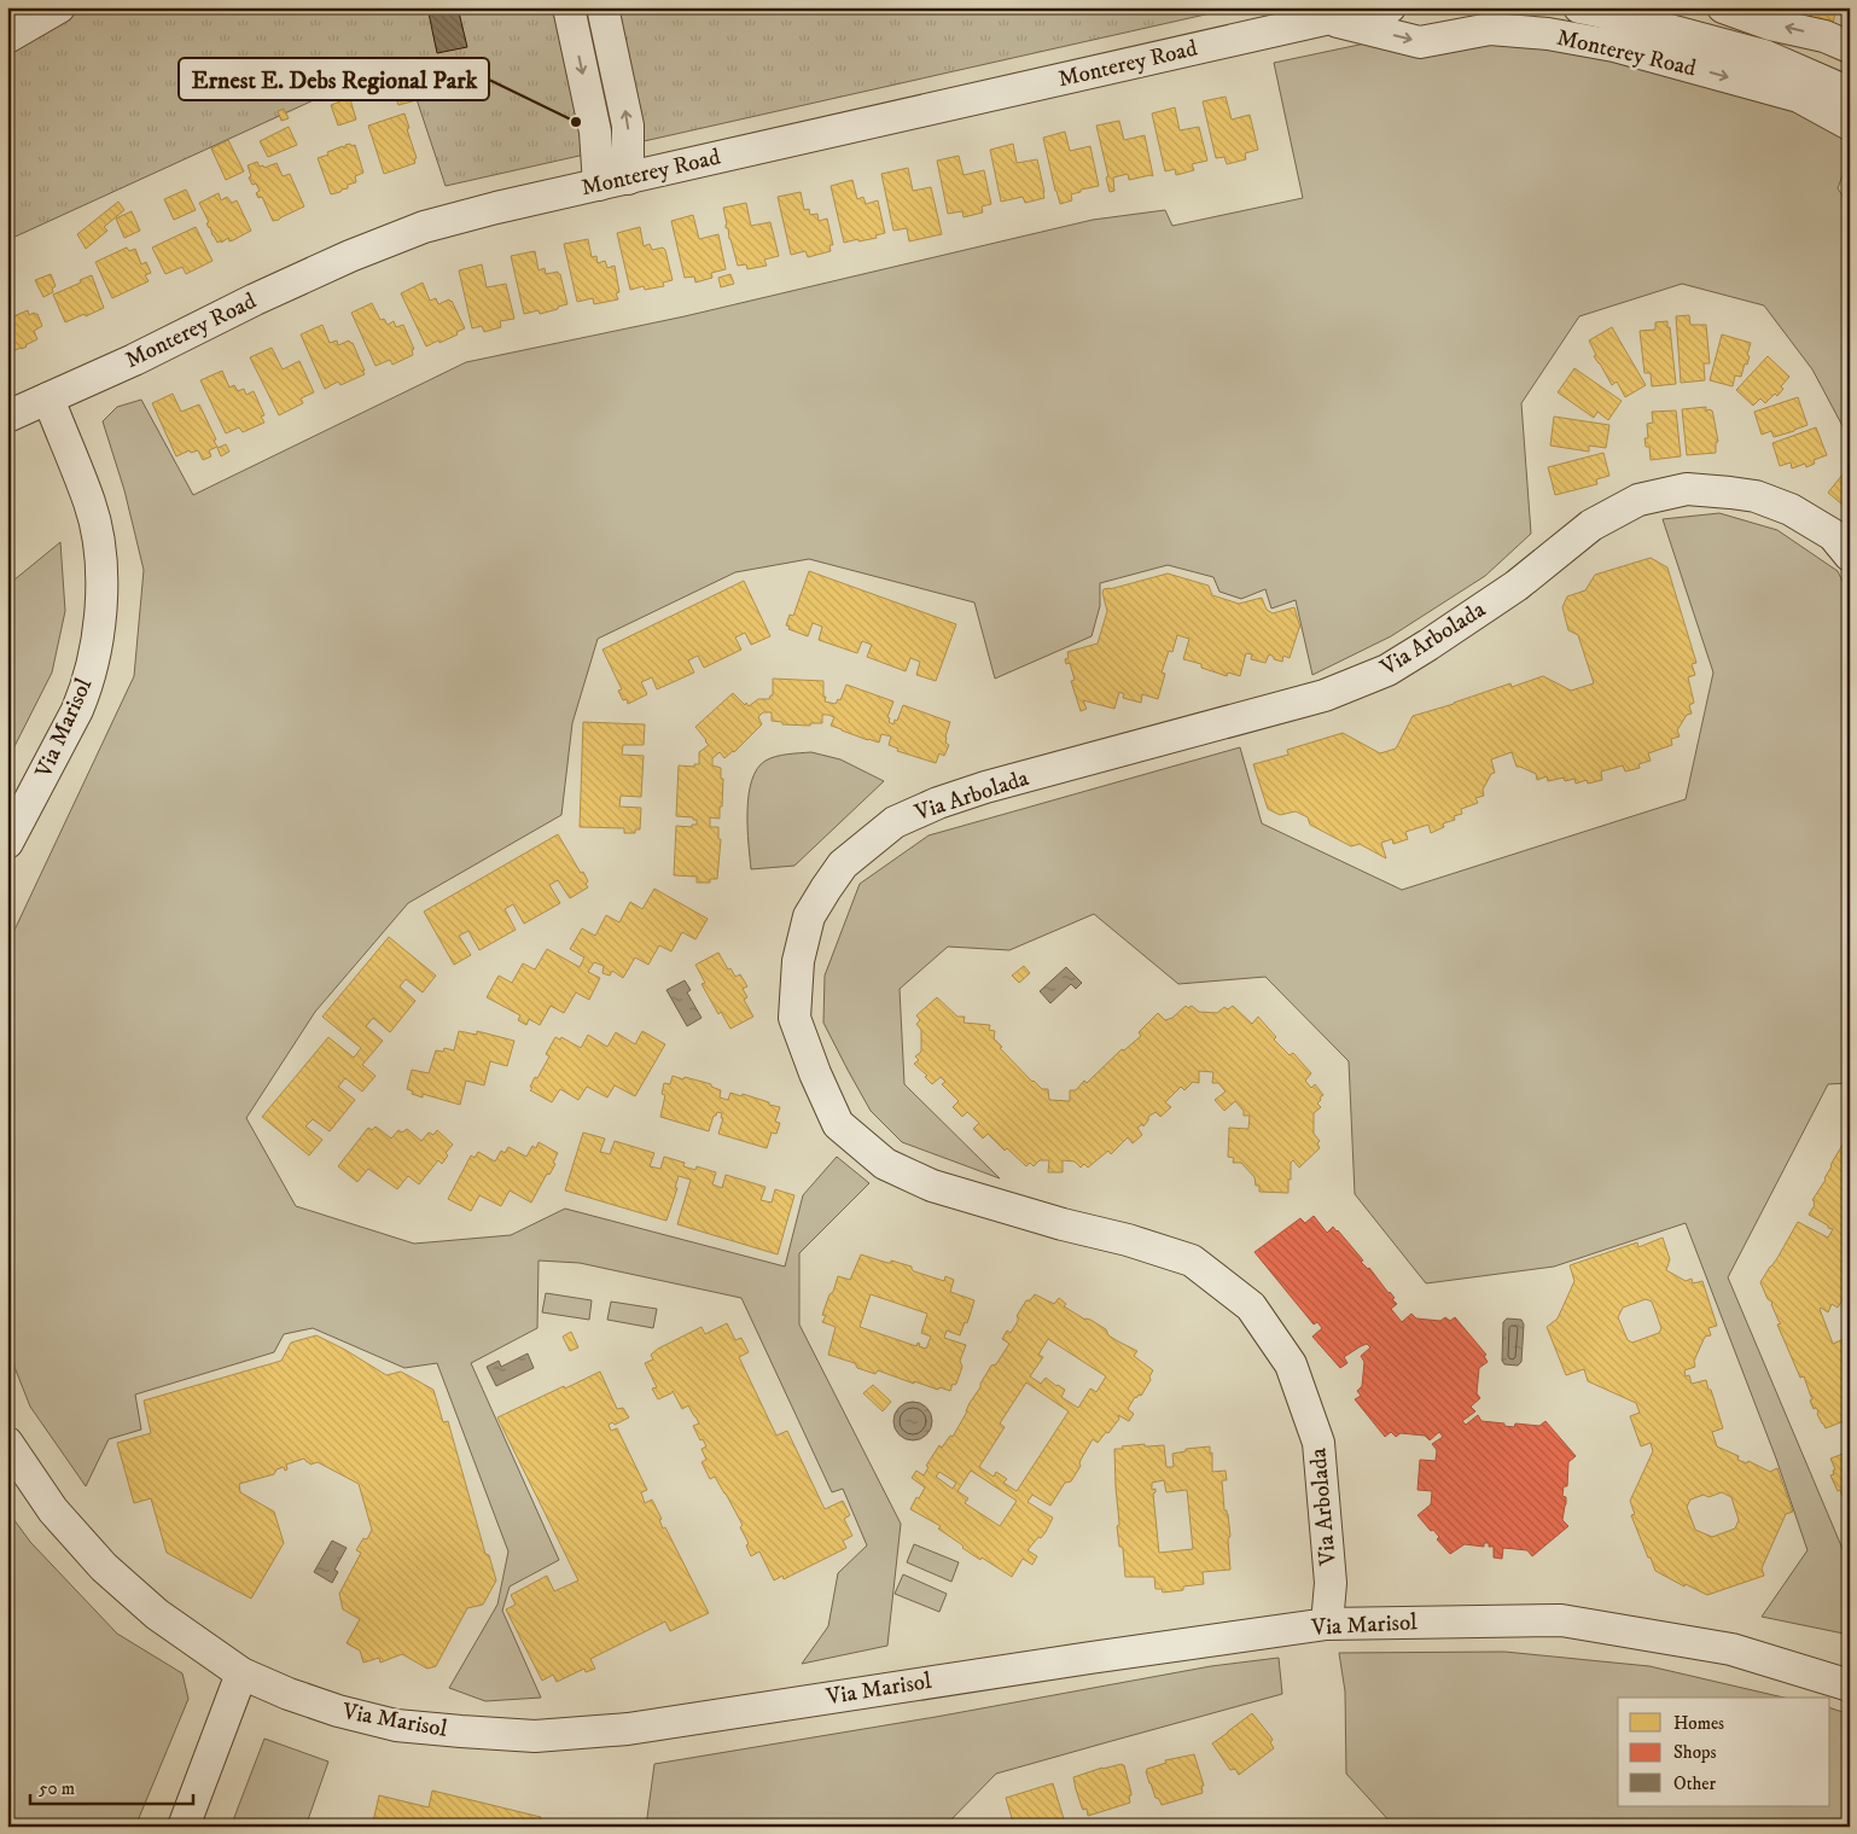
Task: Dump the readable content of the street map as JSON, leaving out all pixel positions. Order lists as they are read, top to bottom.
{
  "streets": {
    "street": ["Monterey Road", "Via Arbolada", "Via Marisol"]
  },
  "crossings": [
    ["Monterey Road", "Via Marisol"],
    ["Via Arbolada", "Via Marisol"]
  ],
  "places": ["Ernest E. Debs Regional Park"],
  "legend": ["Homes", "Shops", "Other"],
  "scale_bar": "50 m"
}
